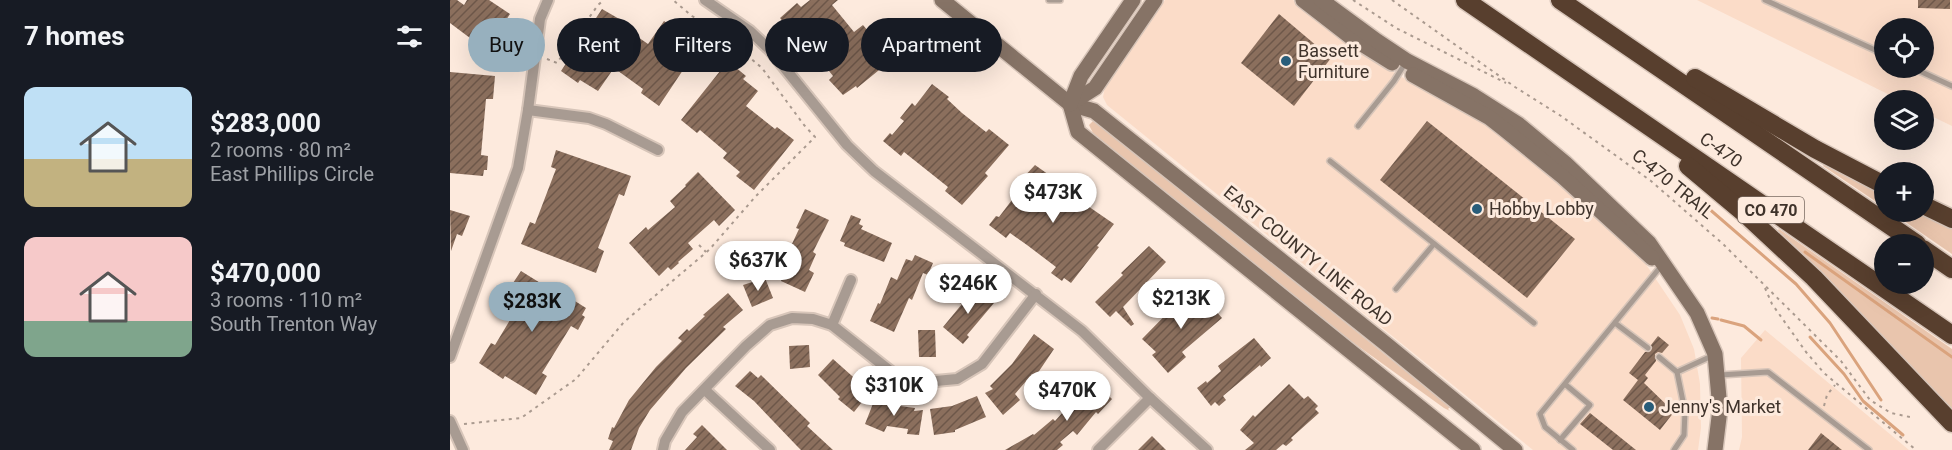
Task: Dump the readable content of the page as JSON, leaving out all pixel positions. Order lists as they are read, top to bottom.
{
  "streets": {
    "highway": ["C-470", "CO 470"],
    "main road": ["EAST COUNTY LINE ROAD"],
    "path": ["C-470 TRAIL"]
  },
  "places": ["Bassett Furniture", "Hobby Lobby", "Jenny's Market"],
  "page": {
    "heading": "7 homes",
    "map_buttons": ["+", "−"],
    "chip": [
      "Buy",
      "Rent",
      "Filters",
      "New",
      "Apartment"
    ],
    "list": [
      {
        "name": "$283,000",
        "note": "2 rooms · 80 m² · East Phillips Circle"
      },
      {
        "name": "$470,000",
        "note": "3 rooms · 110 m² · South Trenton Way"
      }
    ],
    "price": [
      "$473K",
      "$637K",
      "$246K",
      "$213K",
      "$283K",
      "$310K",
      "$470K"
    ]
  }
}
